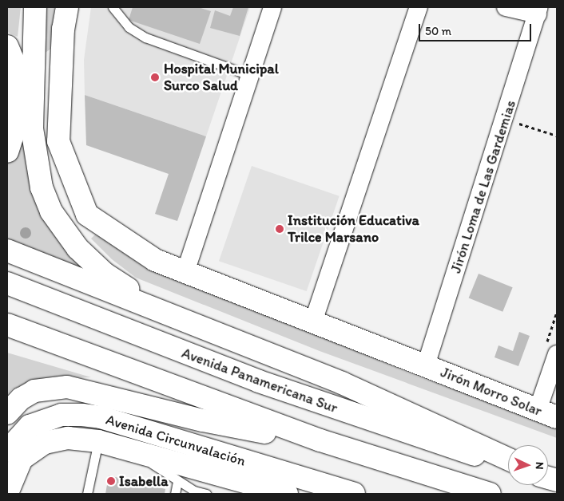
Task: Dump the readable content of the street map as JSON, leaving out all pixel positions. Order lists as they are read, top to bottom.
{
  "streets": {
    "main road": ["Avenida Panamericana Sur", "Jirón Morro Solar", "Avenida Circunvalación"],
    "street": ["Jirón Loma de Las Gardemias"]
  },
  "crossings": [
    ["Jirón Loma de Las Gardemias", "Jirón Morro Solar"]
  ],
  "places": ["Hospital Municipal Surco Salud", "Institución Educativa Trilce Marsano", "Isabella"],
  "scale_bar": "50 m",
  "north": "right"
}
